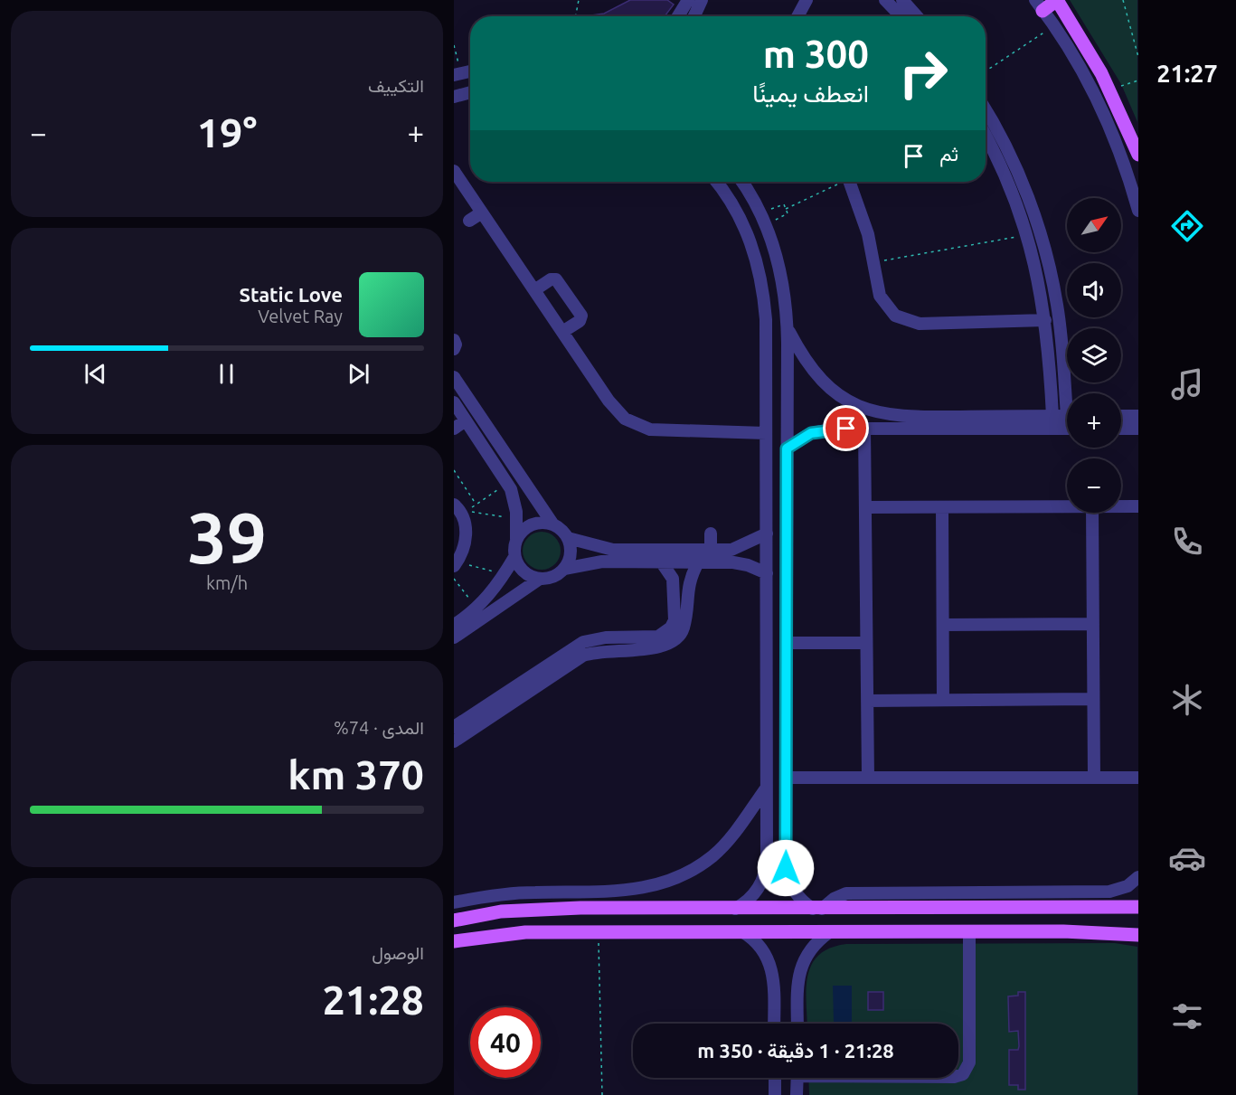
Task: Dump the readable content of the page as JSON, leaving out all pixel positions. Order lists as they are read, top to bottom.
{
  "north": "top right",
  "page": {
    "tabs": "21:27",
    "tile": [
      "التكييف",
      ["39", "km/h"],
      ["المدى · 74%", "370 km"],
      ["الوصول", "21:28"]
    ],
    "turn": ["300 m", "انعطف يمينًا"],
    "heat": ["−", "19°", "+"],
    "then": "ثم",
    "map_buttons": ["+", "−"],
    "song": ["Static Love", "Velvet Ray"],
    "limit": "40",
    "trip": "21:28 · 1 دقيقة · 350 m"
  }
}
